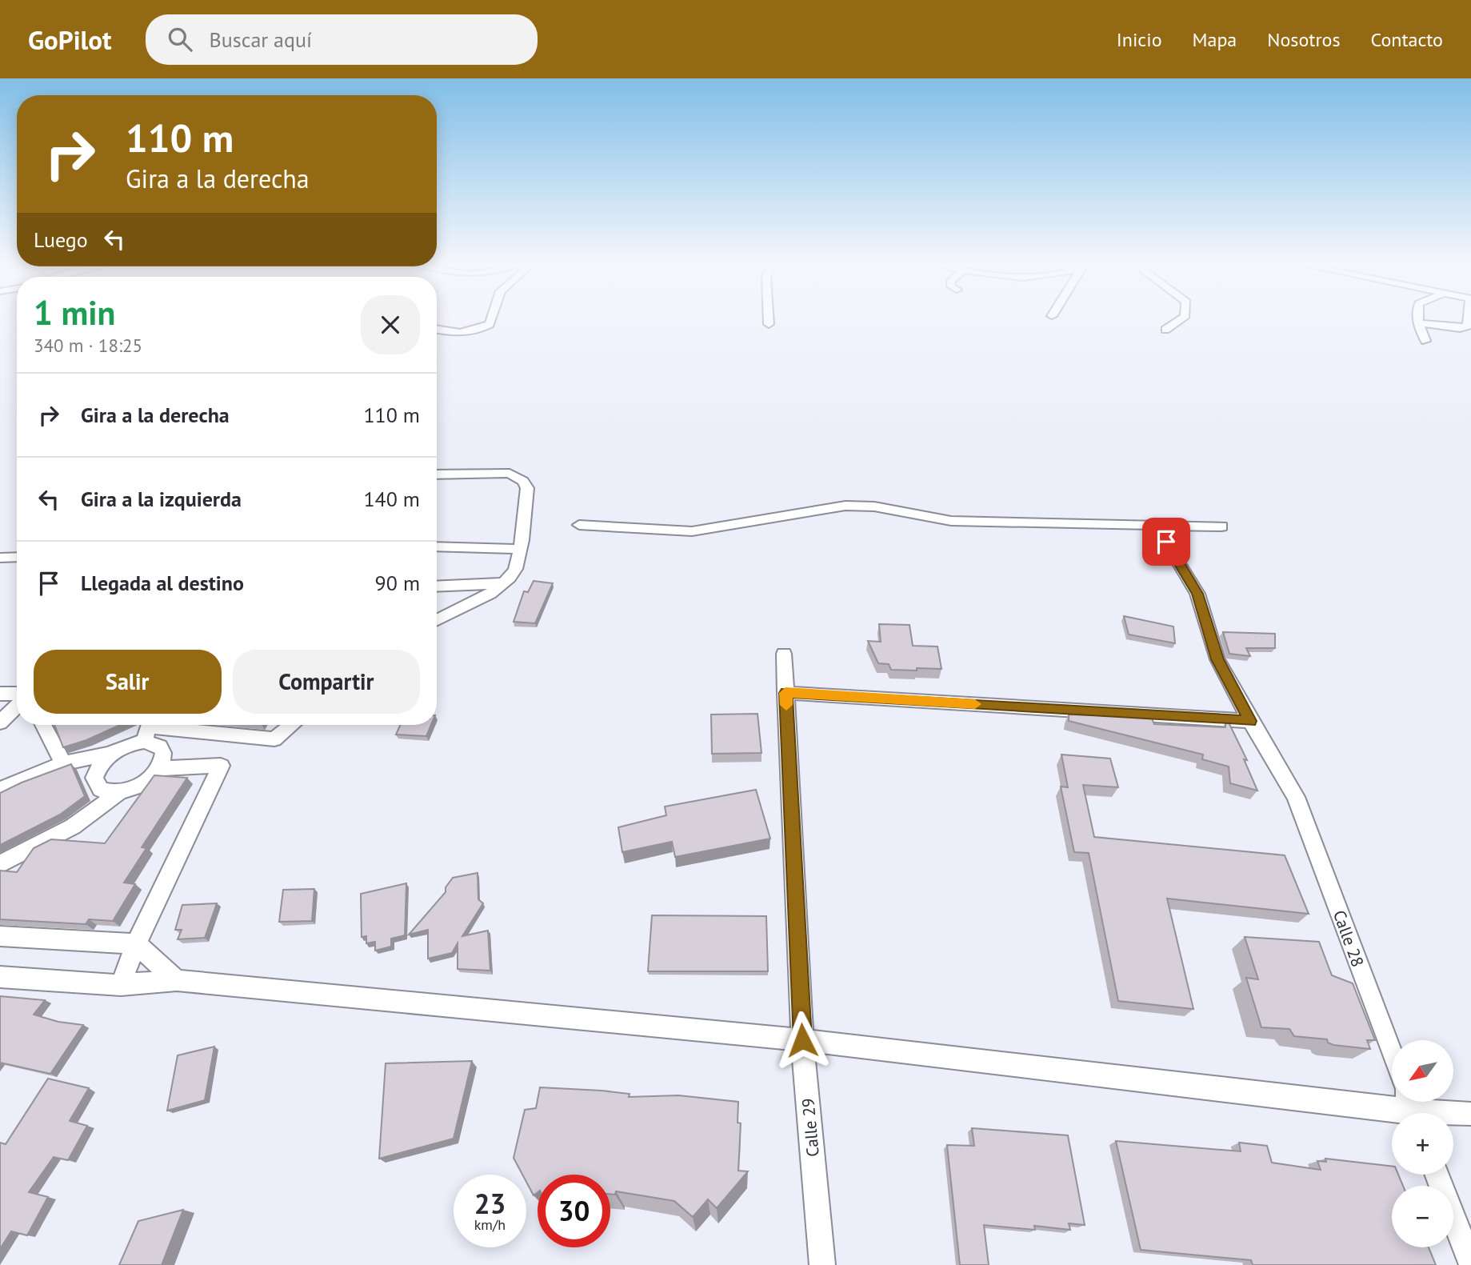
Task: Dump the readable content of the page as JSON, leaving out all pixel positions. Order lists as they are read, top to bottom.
{
  "streets": {
    "street": ["Calle 28", "Calle 29"]
  },
  "north": "bottom left",
  "page": {
    "header": "GoPilot",
    "search": "Buscar aquí",
    "nav": [
      "Inicio",
      "Mapa",
      "Nosotros",
      "Contacto"
    ],
    "turn": ["110 m", "Gira a la derecha"],
    "then": "Luego",
    "heading": ["1 min", "340 m · 18:25"],
    "list": [
      {
        "name": "Gira a la derecha",
        "value": "110 m"
      },
      {
        "name": "Gira a la izquierda",
        "value": "140 m"
      },
      {
        "name": "Llegada al destino",
        "value": "90 m"
      }
    ],
    "buttons": ["Salir", "Compartir"],
    "map_buttons": ["+", "−"],
    "speed": "23 km/h",
    "limit": "30"
  }
}
